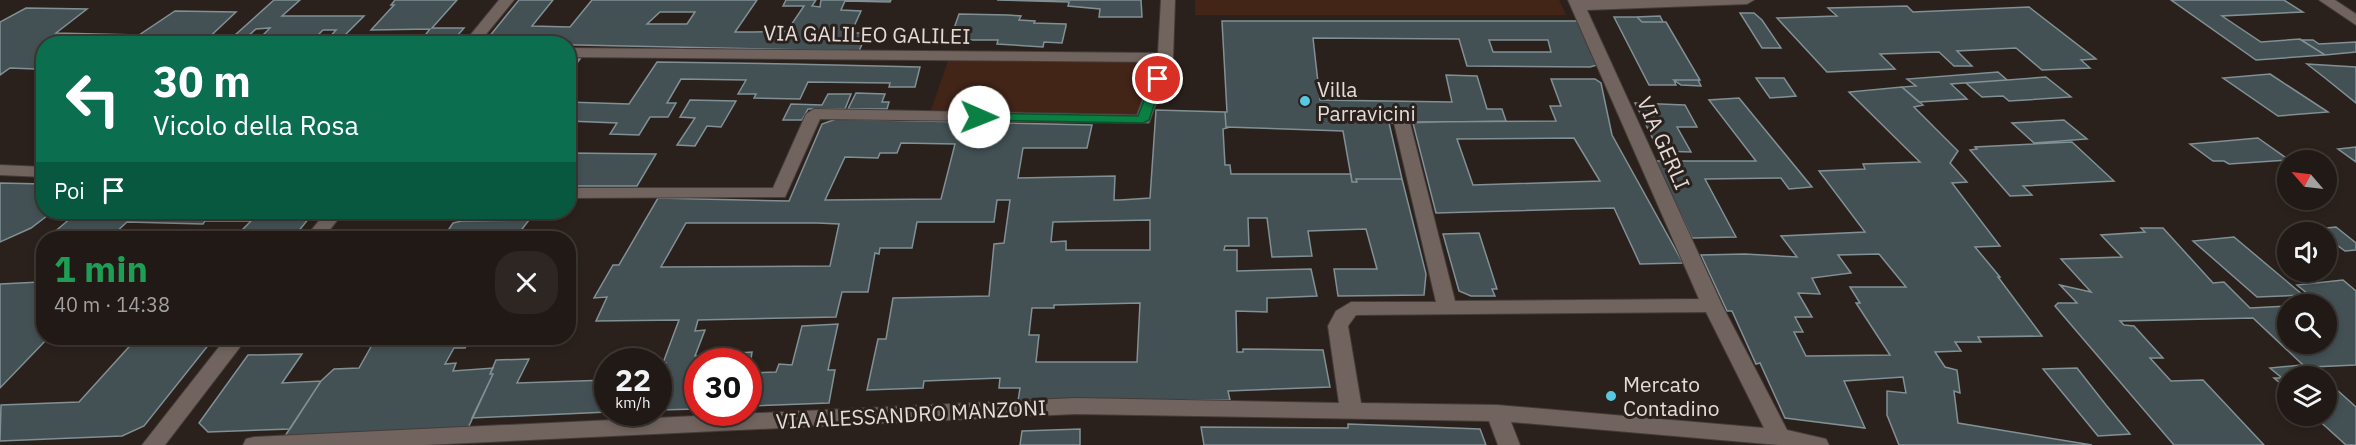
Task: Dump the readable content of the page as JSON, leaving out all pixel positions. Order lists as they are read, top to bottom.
{
  "streets": {
    "street": ["VIA GALILEO GALILEI", "VIA GERLI", "VIA ALESSANDRO MANZONI"]
  },
  "crossings": [
    ["VIA GERLI", "VIA ALESSANDRO MANZONI"]
  ],
  "places": ["Villa Parravicini", "Mercato Contadino"],
  "north": "top left",
  "page": {
    "turn": ["30 m", "Vicolo della Rosa"],
    "then": "Poi",
    "heading": ["1 min", "40 m · 14:38"],
    "speed": "22 km/h",
    "limit": "30"
  }
}
